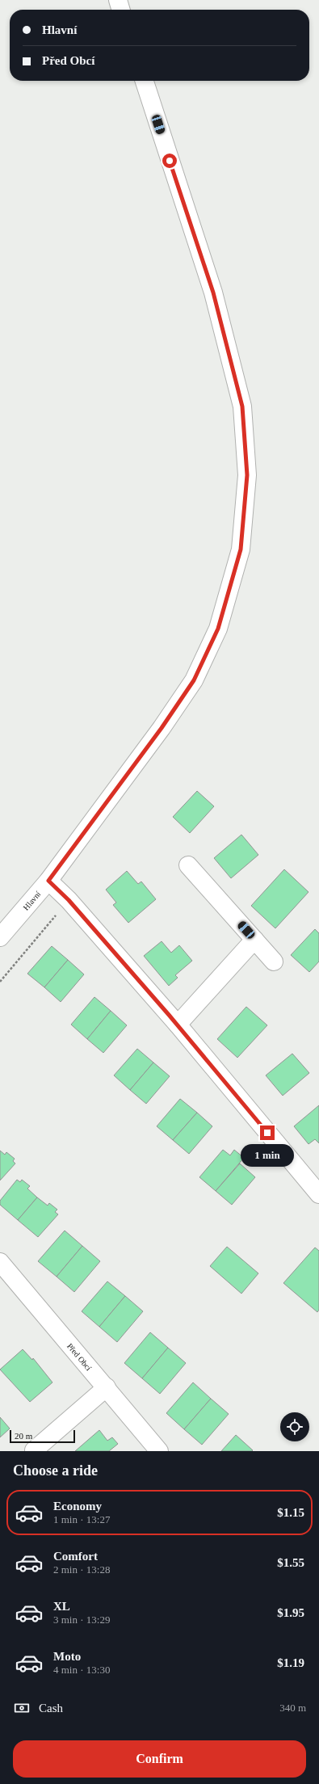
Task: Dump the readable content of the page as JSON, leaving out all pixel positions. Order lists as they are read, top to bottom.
{
  "streets": {
    "street": ["Hlavní", "Před Obcí"]
  },
  "scale_bar": "20 m",
  "page": {
    "banner": ["Hlavní", "Před Obcí"],
    "bubble": "1 min",
    "scale": "20 m",
    "heading": "Choose a ride",
    "list": [
      {
        "name": "Economy",
        "note": "1 min · 13:27",
        "value": "$1.15"
      },
      {
        "name": "Comfort",
        "note": "2 min · 13:28",
        "value": "$1.55"
      },
      {
        "name": "XL",
        "note": "3 min · 13:29",
        "value": "$1.95"
      },
      {
        "name": "Moto",
        "note": "4 min · 13:30",
        "value": "$1.19"
      }
    ],
    "pay": ["Cash", "340 m"],
    "buttons": "Confirm"
  }
}
